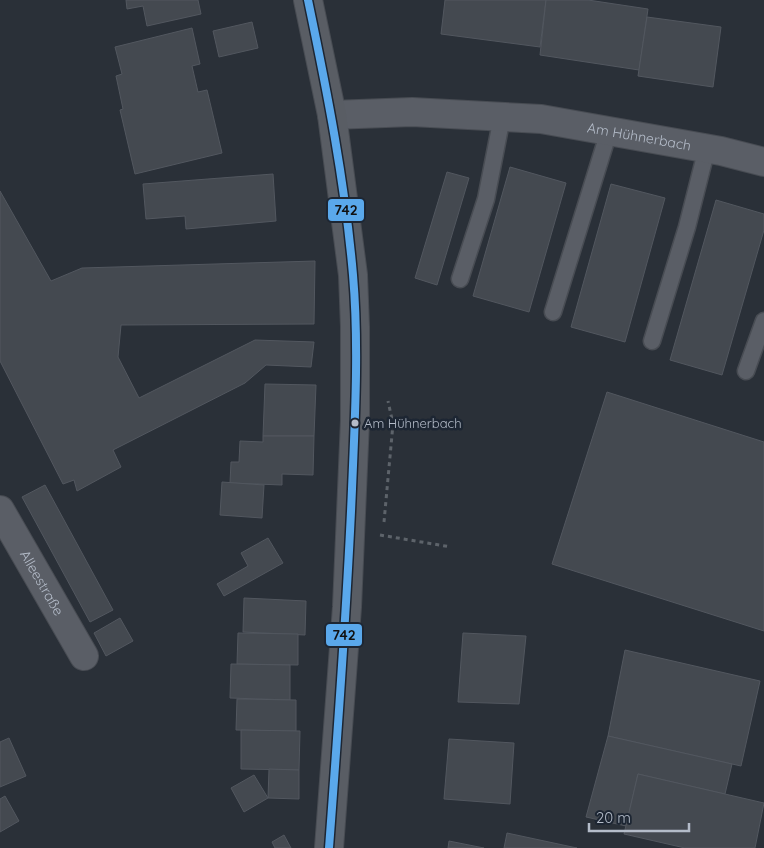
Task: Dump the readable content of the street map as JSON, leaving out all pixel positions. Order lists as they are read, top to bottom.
{
  "streets": {
    "street": ["Am Hühnerbach", "Alleestraße"]
  },
  "places": ["Am Hühnerbach"],
  "lines": ["transit line 742"],
  "scale_bar": "20 m"
}
